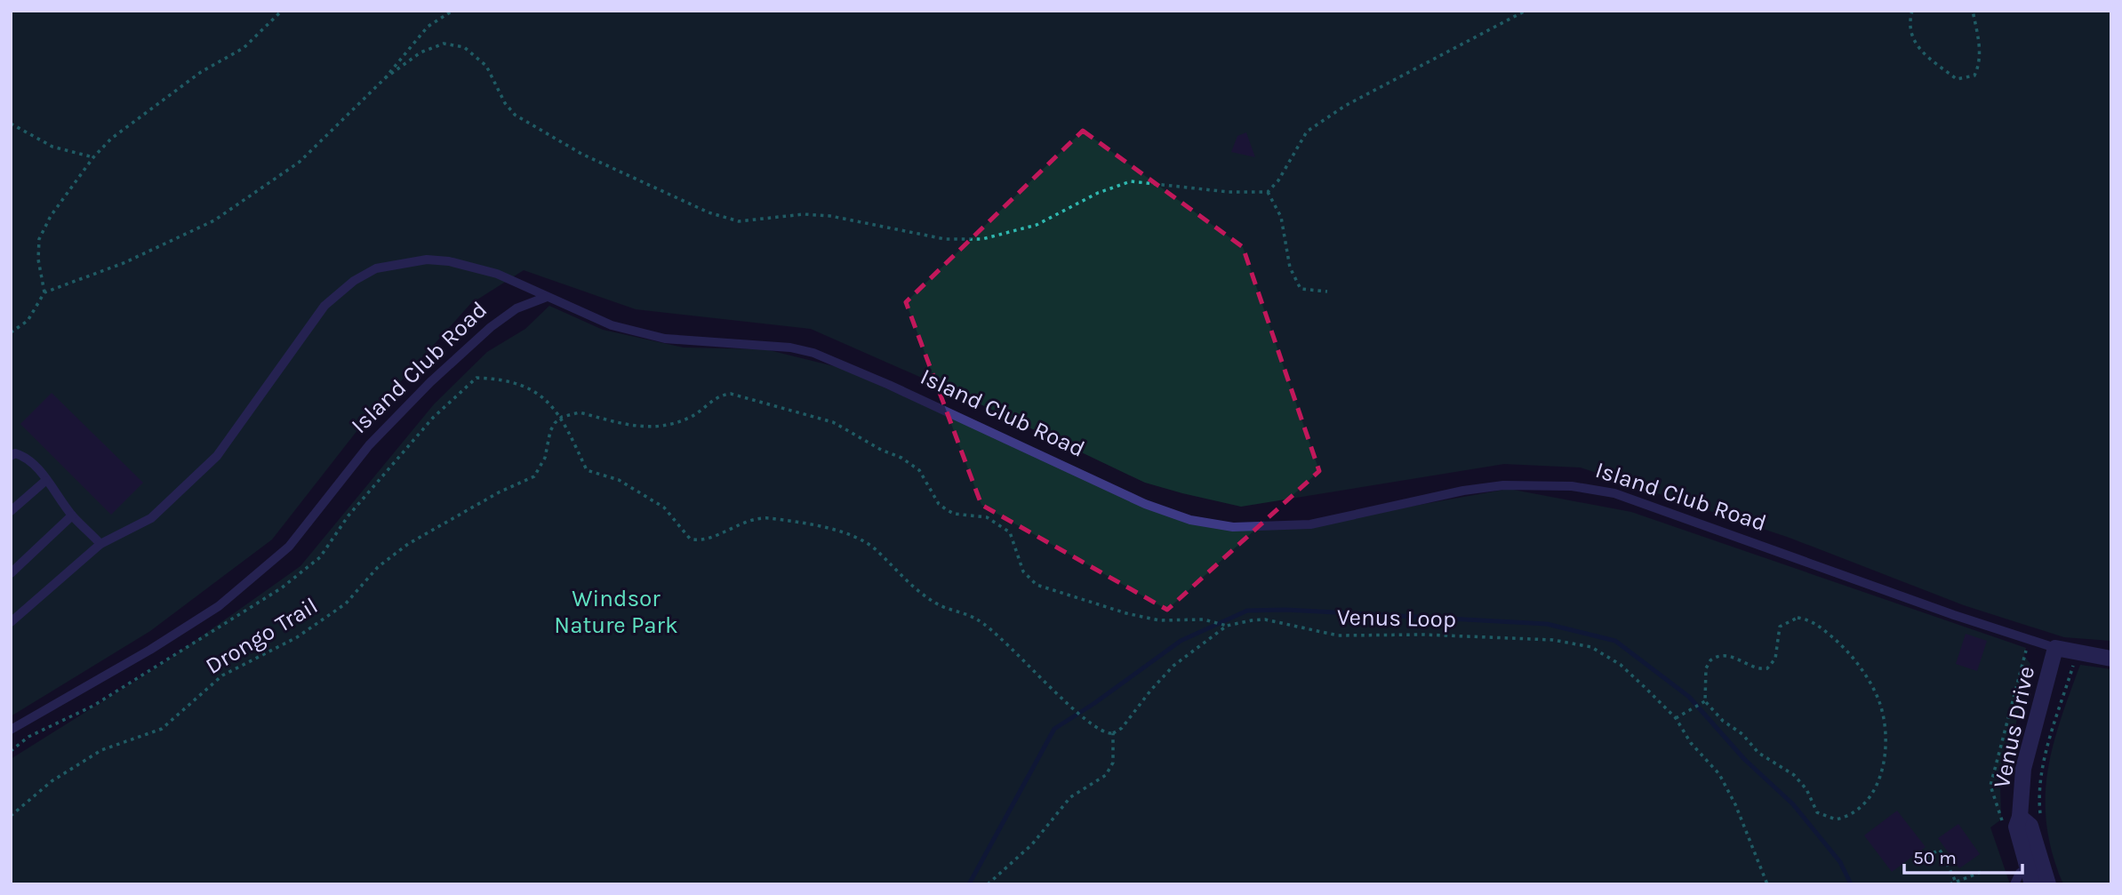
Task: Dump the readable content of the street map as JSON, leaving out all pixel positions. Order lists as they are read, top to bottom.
{
  "streets": {
    "street": ["Island Club Road", "Venus Drive"],
    "path": ["Venus Loop", "Drongo Trail"]
  },
  "crossings": [
    ["Island Club Road", "Venus Drive"]
  ],
  "parks": ["Windsor Nature Park"],
  "scale_bar": "50 m"
}
